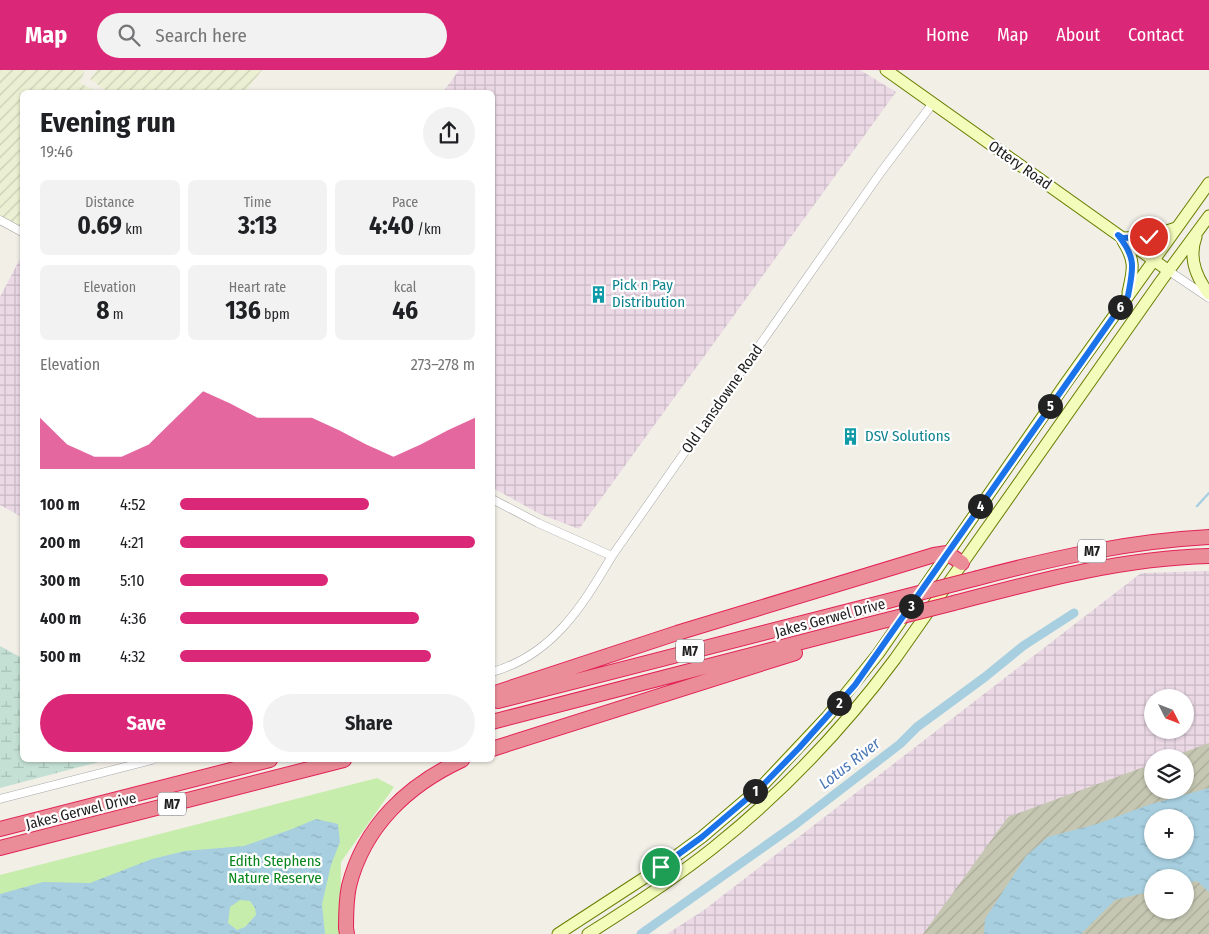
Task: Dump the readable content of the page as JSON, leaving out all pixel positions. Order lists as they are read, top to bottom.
{
  "streets": {
    "highway": ["M7", "Jakes Gerwel Drive"],
    "main road": ["Ottery Road"],
    "street": ["Old Lansdowne Road"]
  },
  "crossings": [
    ["Ottery Road", "Old Lansdowne Road"]
  ],
  "water": ["Lotus River"],
  "parks": ["Edith Stephens Nature Reserve"],
  "places": {
    "building": ["Pick n Pay Distribution", "DSV Solutions"]
  },
  "north": "bottom right",
  "page": {
    "header": "Map",
    "search": "Search here",
    "nav": [
      "Home",
      "Map",
      "About",
      "Contact"
    ],
    "heading": ["Evening run", "19:46"],
    "stats": [
      ["Distance", "0.69 km"],
      ["Time", "3:13"],
      ["Pace", "4:40 /km"],
      ["Elevation", "8 m"],
      ["Heart rate", "136 bpm"],
      ["kcal", "46"]
    ],
    "pins": [
      "6",
      "5",
      "4",
      "3",
      "2",
      "1"
    ],
    "chart": ["Elevation", "273–278 m"],
    "list": [
      {
        "name": "100 m",
        "note": "4:52"
      },
      {
        "name": "200 m",
        "note": "4:21"
      },
      {
        "name": "300 m",
        "note": "5:10"
      },
      {
        "name": "400 m",
        "note": "4:36"
      },
      {
        "name": "500 m",
        "note": "4:32"
      }
    ],
    "buttons": ["Save", "Share"],
    "map_buttons": ["+", "−"]
  }
}
